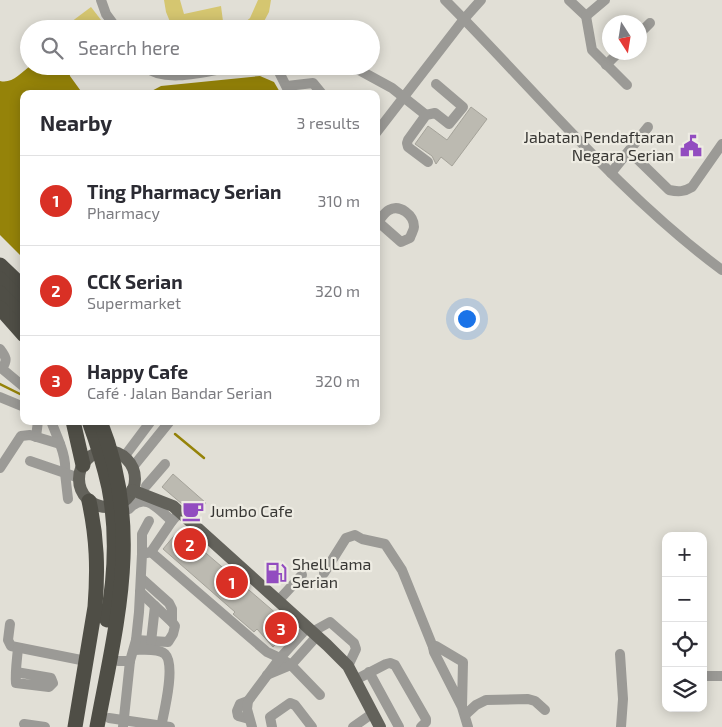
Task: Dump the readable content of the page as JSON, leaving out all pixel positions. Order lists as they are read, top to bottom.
{
  "places": {
    "public building": ["Jabatan Pendaftaran Negara Serian"],
    "cafe": ["Jumbo Cafe"],
    "fuel station": ["Shell Lama Serian"]
  },
  "north": "bottom",
  "page": {
    "search": "Search here",
    "heading": ["Nearby", "3 results"],
    "list": [
      {
        "mark": "1",
        "name": "Ting Pharmacy Serian",
        "note": "Pharmacy",
        "value": "310 m"
      },
      {
        "mark": "2",
        "name": "CCK Serian",
        "note": "Supermarket",
        "value": "320 m"
      },
      {
        "mark": "3",
        "name": "Happy Cafe",
        "note": "Café · Jalan Bandar Serian",
        "value": "320 m"
      }
    ],
    "pins": ["2", "1", "3"],
    "map_buttons": ["+", "−"]
  }
}
